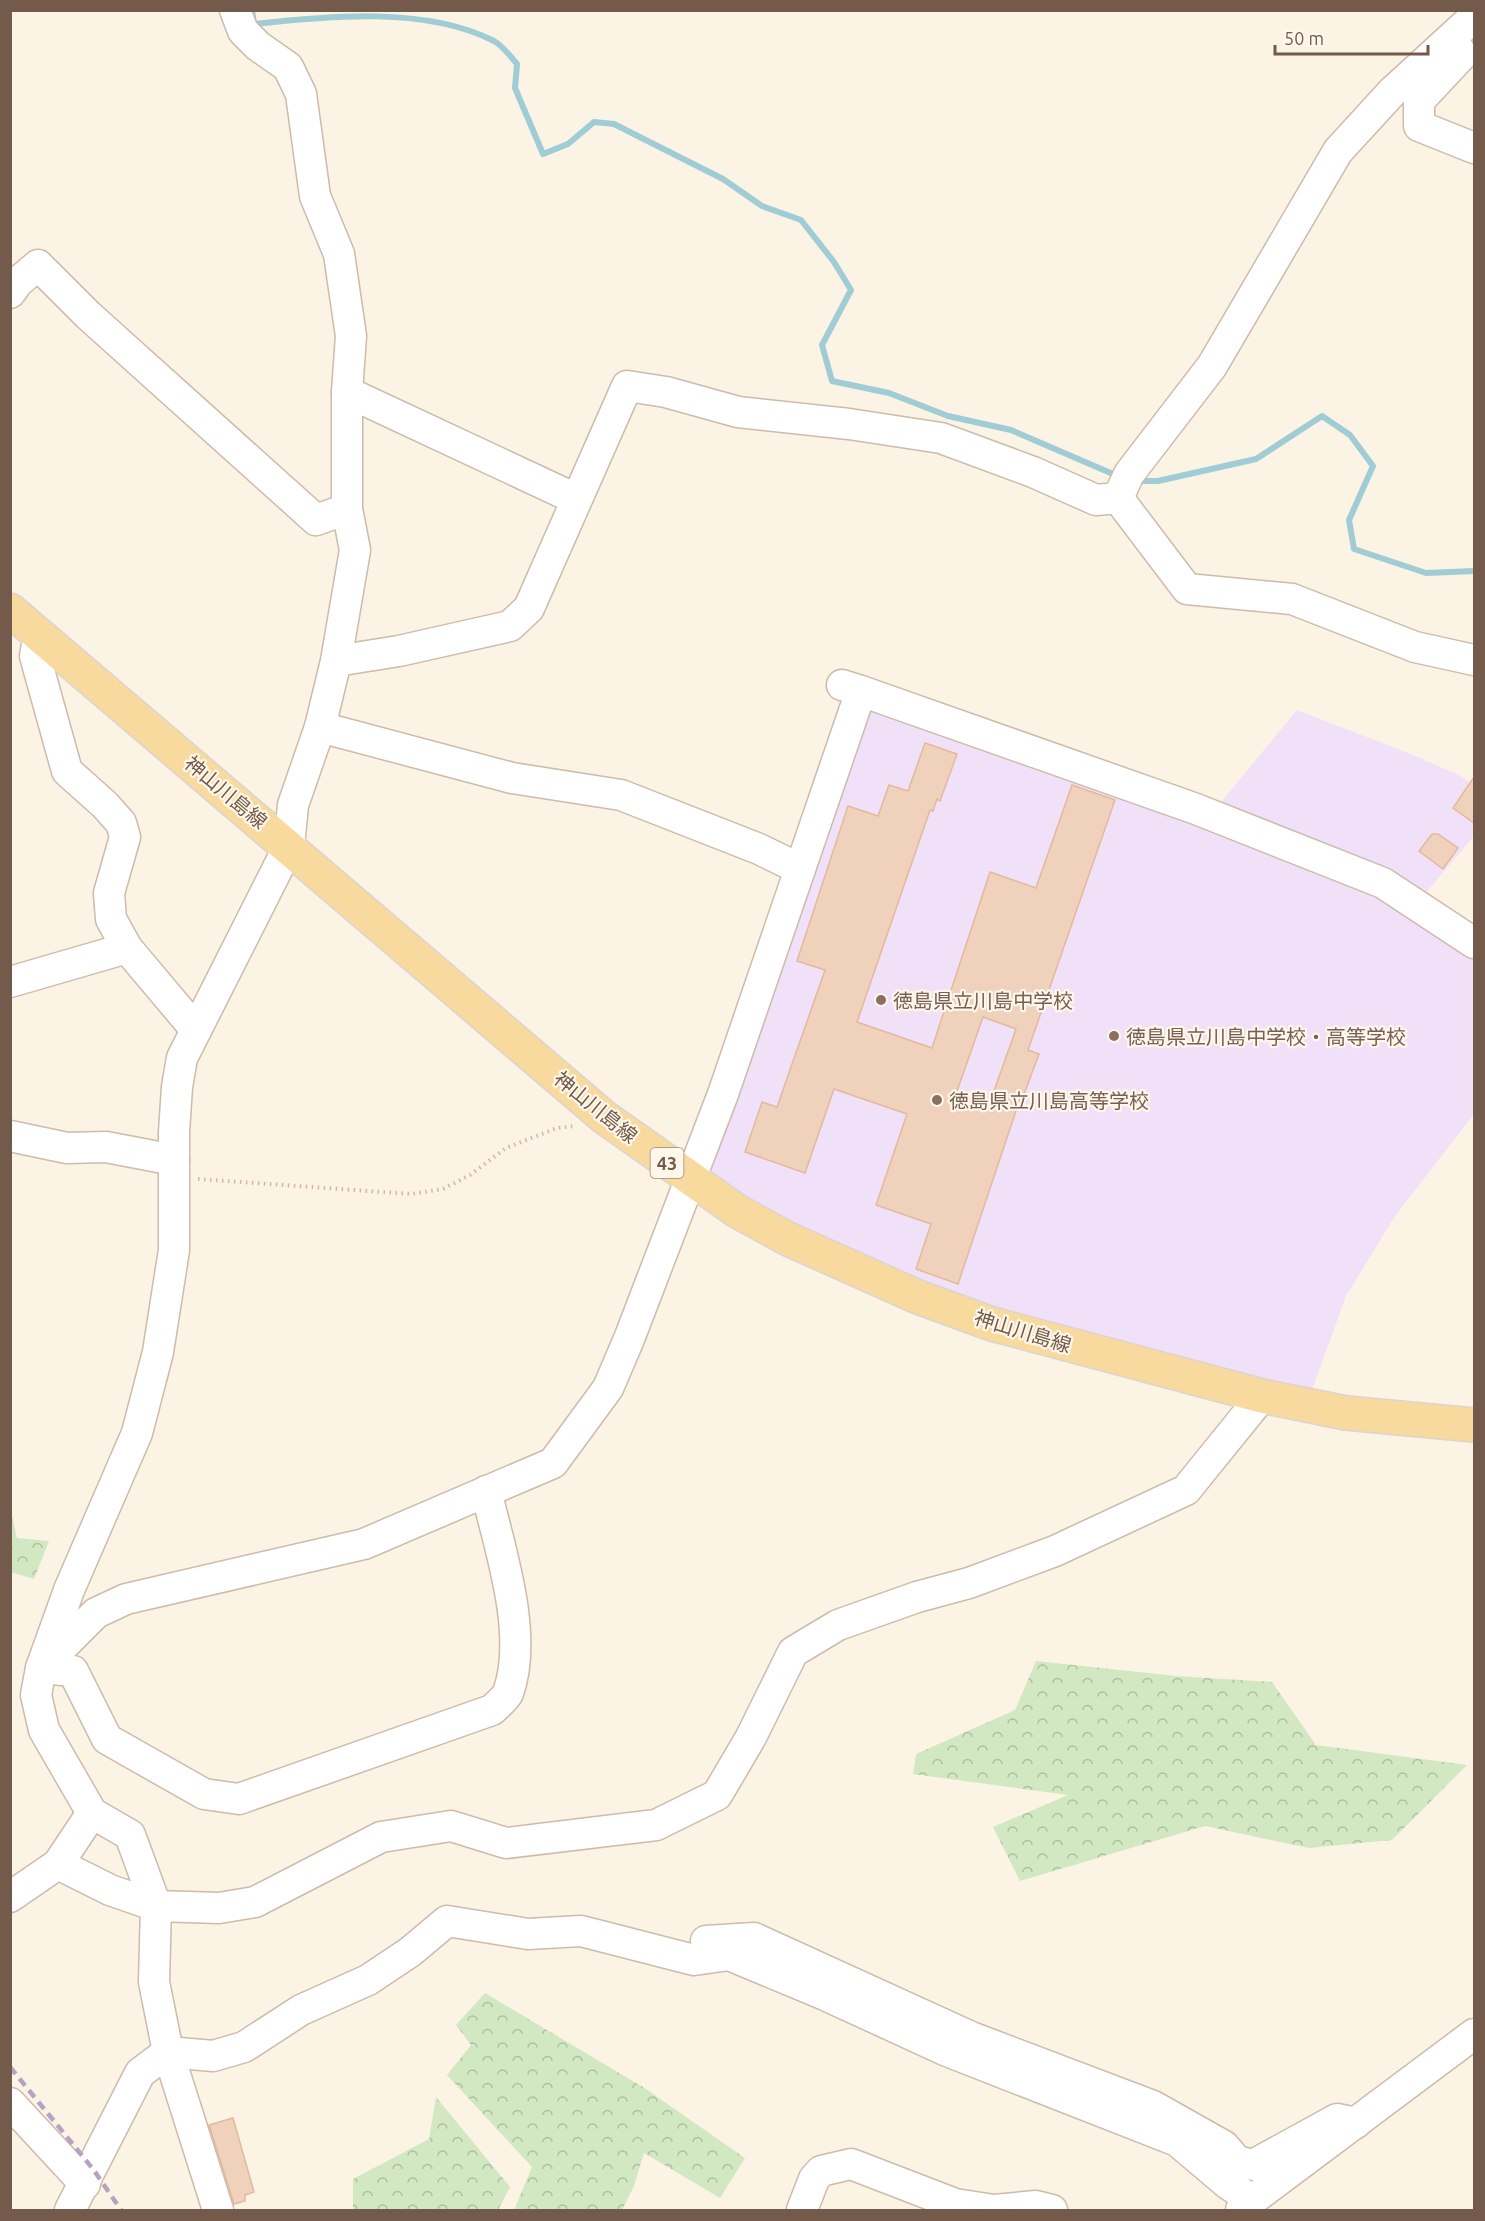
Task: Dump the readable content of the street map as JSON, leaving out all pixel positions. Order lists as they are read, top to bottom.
{
  "streets": {
    "main road": ["神山川島線", "43"]
  },
  "places": ["徳島県立川島中学校", "徳島県立川島中学校・高等学校", "徳島県立川島高等学校"],
  "scale_bar": "50 m"
}
